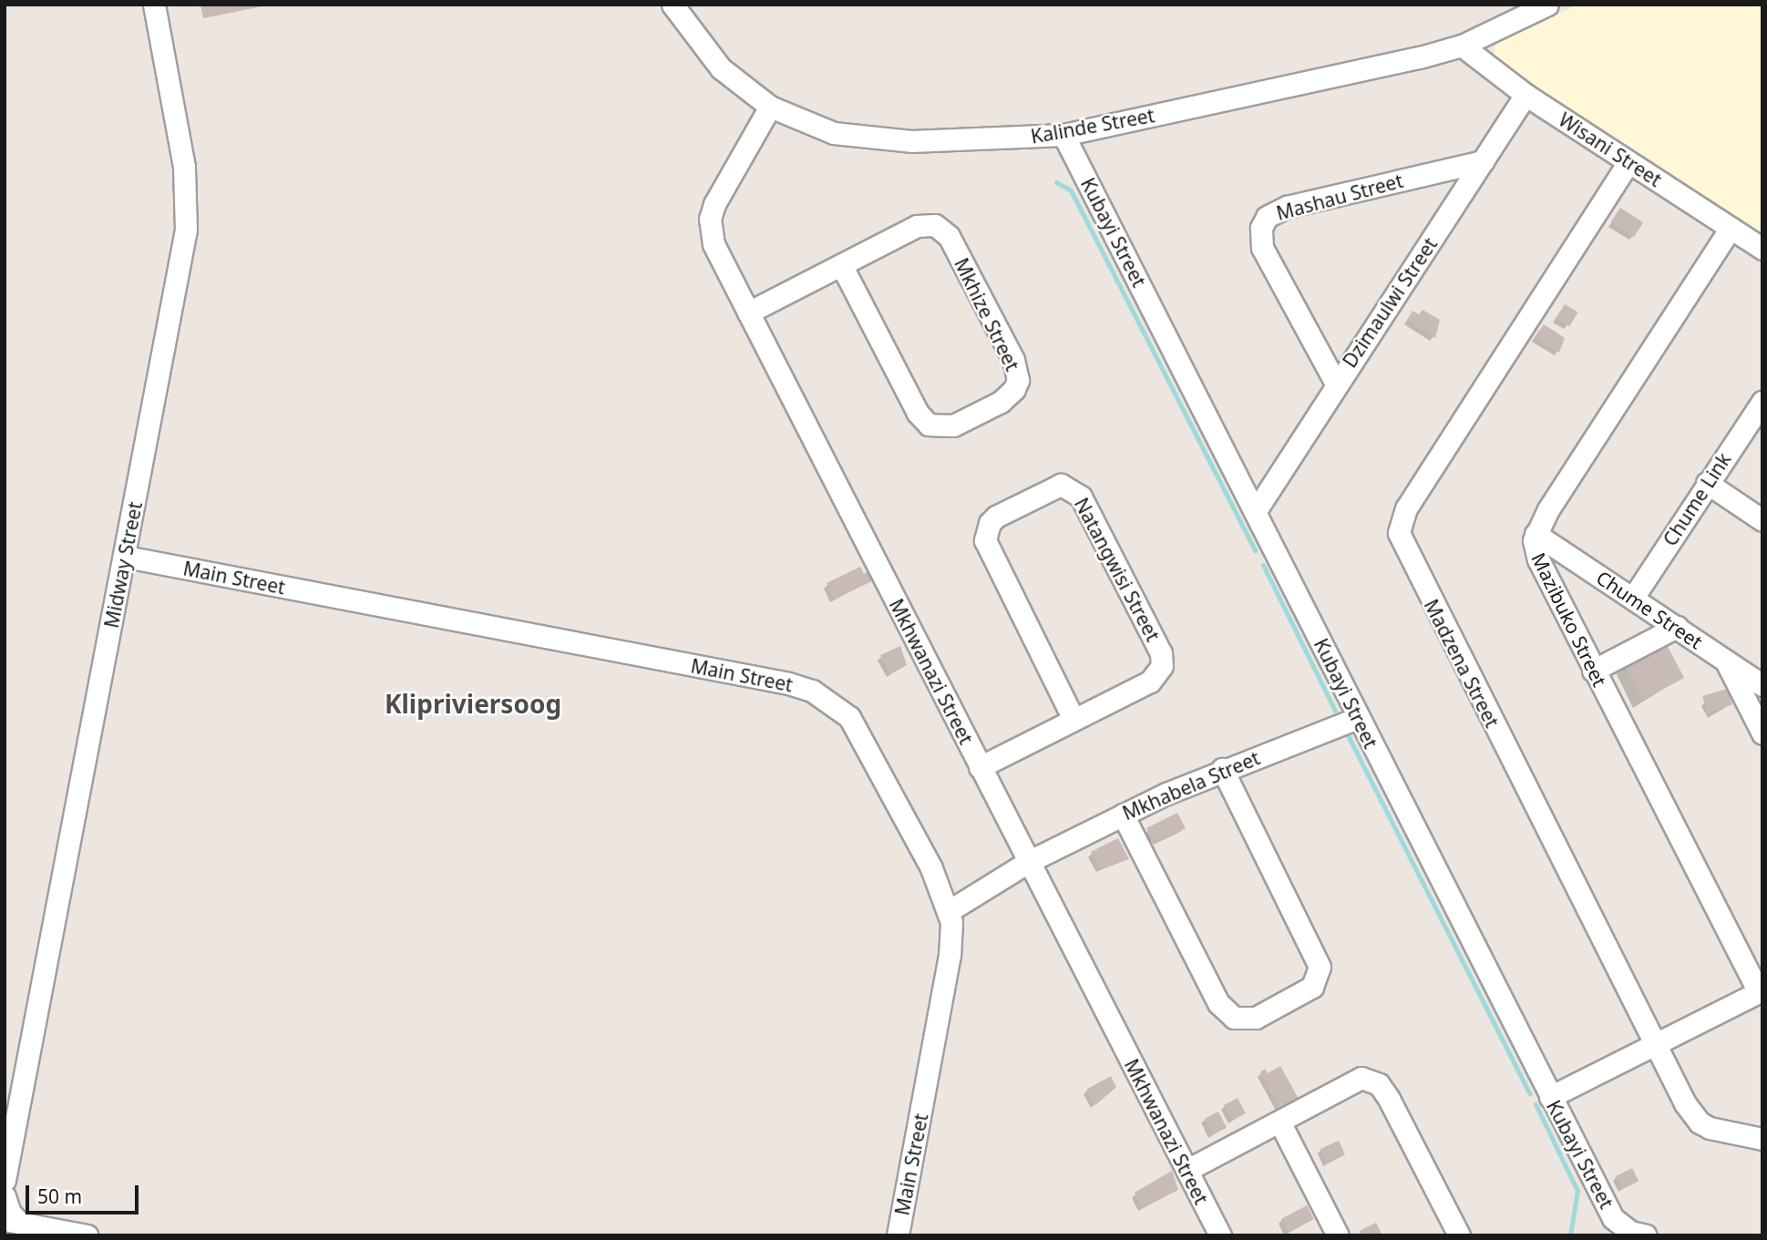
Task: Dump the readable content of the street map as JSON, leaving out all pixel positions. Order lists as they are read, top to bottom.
{
  "streets": {
    "street": [
      "Kalinde Street",
      "Wisani Street",
      "Mashau Street",
      "Kubayi Street",
      "Dzimaulwi Street",
      "Mkhize Street",
      "Chume Link",
      "Midway Street",
      "Natangwisi Street",
      "Main Street",
      "Chume Street",
      "Mazibuko Street",
      "Madzena Street",
      "Mkhwanazi Street",
      "Mkhabela Street"
    ]
  },
  "crossings": [
    ["Kalinde Street", "Wisani Street"],
    ["Kalinde Street", "Kubayi Street"],
    ["Kalinde Street", "Mkhwanazi Street"],
    ["Wisani Street", "Dzimaulwi Street"],
    ["Wisani Street", "Mazibuko Street"],
    ["Wisani Street", "Madzena Street"],
    ["Mashau Street", "Dzimaulwi Street"],
    ["Kubayi Street", "Dzimaulwi Street"],
    ["Kubayi Street", "Mkhabela Street"],
    ["Mkhize Street", "Mkhwanazi Street"],
    ["Chume Link", "Chume Street"],
    ["Midway Street", "Main Street"],
    ["Natangwisi Street", "Mkhwanazi Street"],
    ["Main Street", "Mkhabela Street"],
    ["Chume Street", "Mazibuko Street"],
    ["Mkhwanazi Street", "Mkhabela Street"]
  ],
  "districts": ["Klipriviersoog"],
  "scale_bar": "50 m"
}
